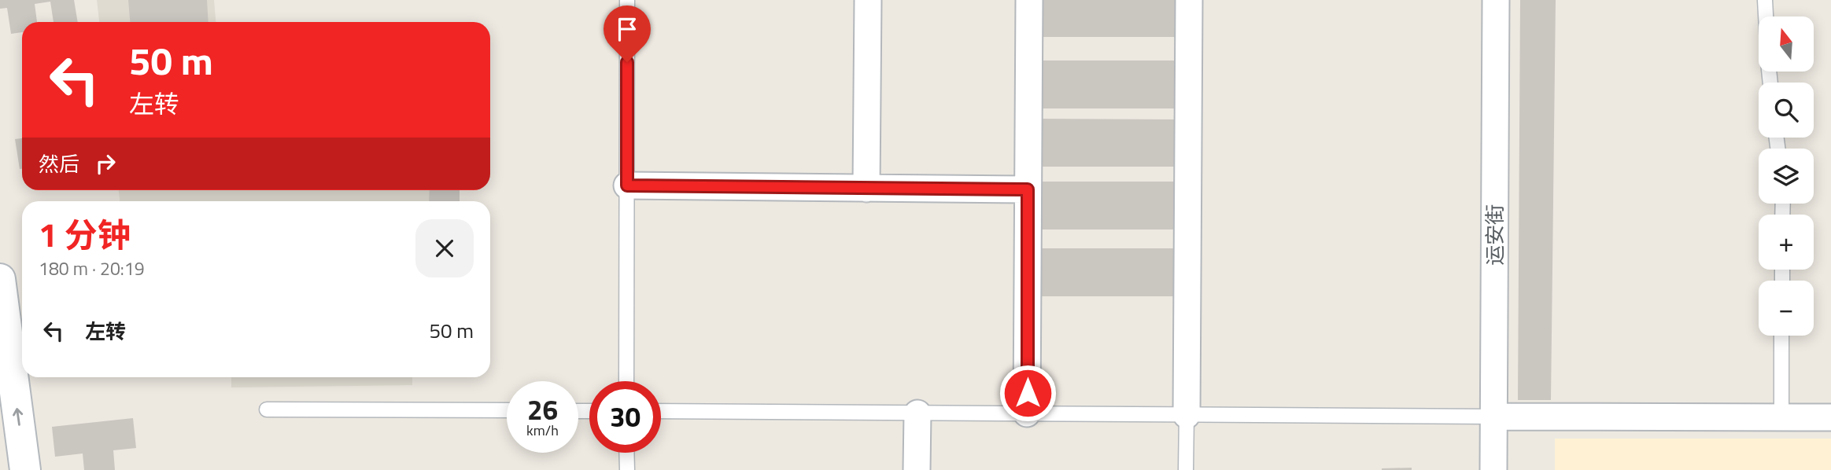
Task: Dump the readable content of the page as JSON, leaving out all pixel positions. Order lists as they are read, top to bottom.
{
  "streets": {
    "street": ["运安街"]
  },
  "north": "top",
  "page": {
    "map_buttons": ["+", "−"],
    "turn": ["50 m", "左转"],
    "then": "然后",
    "heading": ["1 分钟", "180 m · 20:19"],
    "list": [
      {
        "name": "左转",
        "value": "50 m"
      }
    ],
    "speed": "26 km/h",
    "limit": "30"
  }
}
